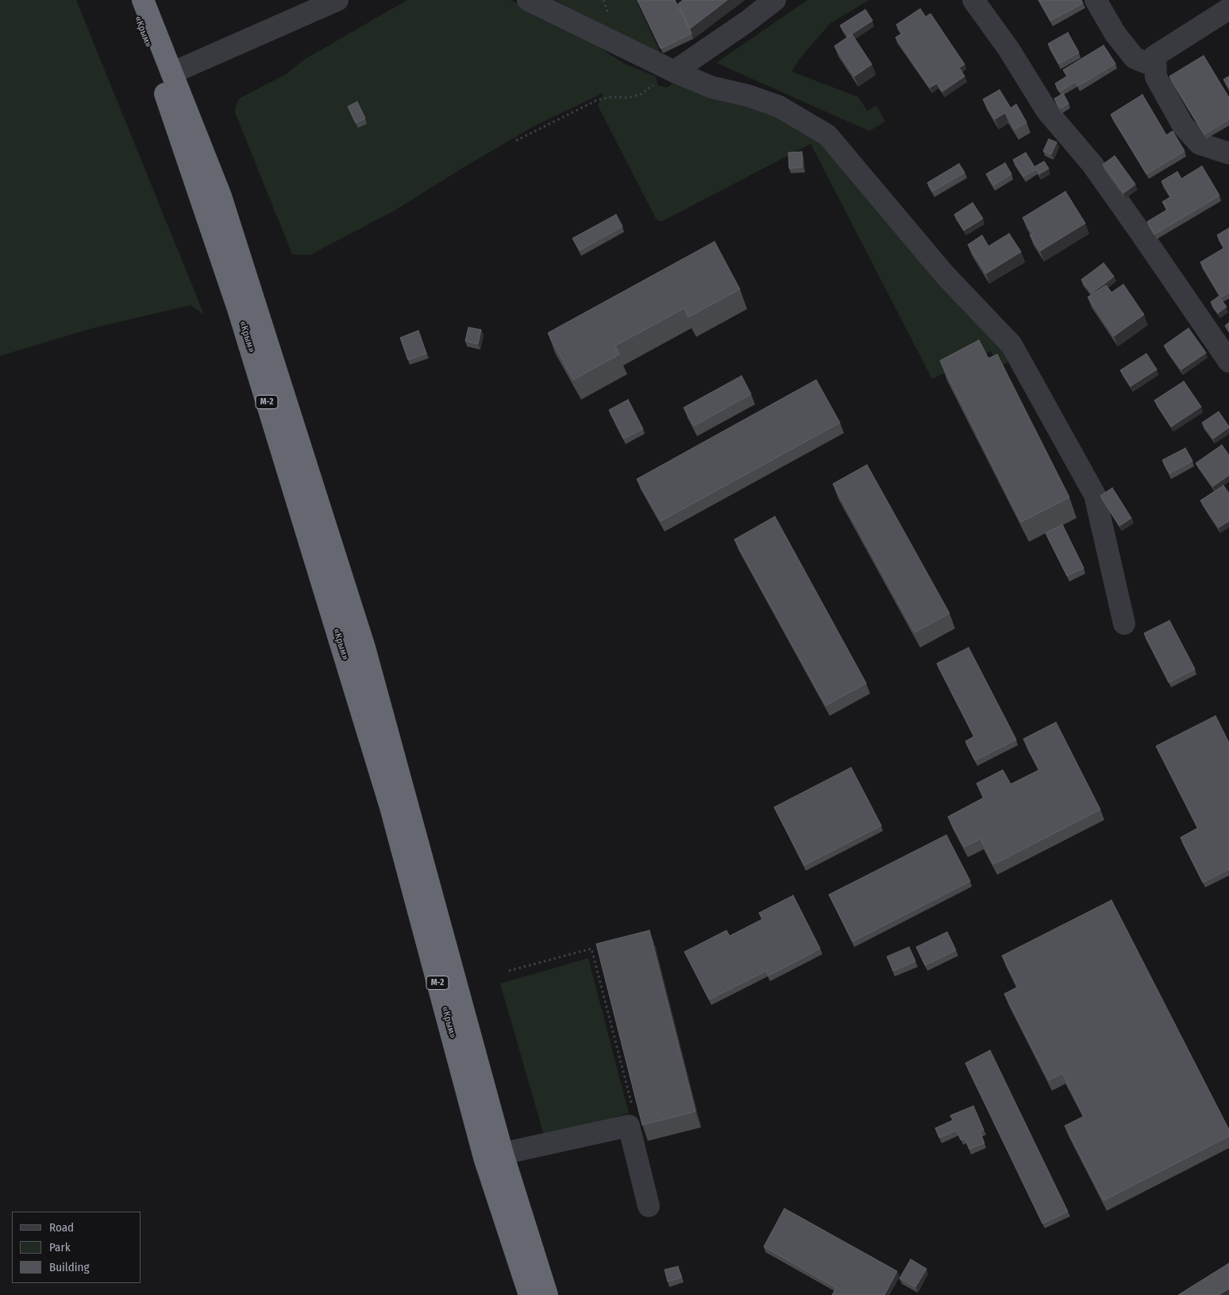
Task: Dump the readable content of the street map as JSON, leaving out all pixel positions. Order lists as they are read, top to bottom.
{
  "streets": {
    "highway": ["«Крым»", "М-2"]
  },
  "legend": ["Road", "Park", "Building"]
}
